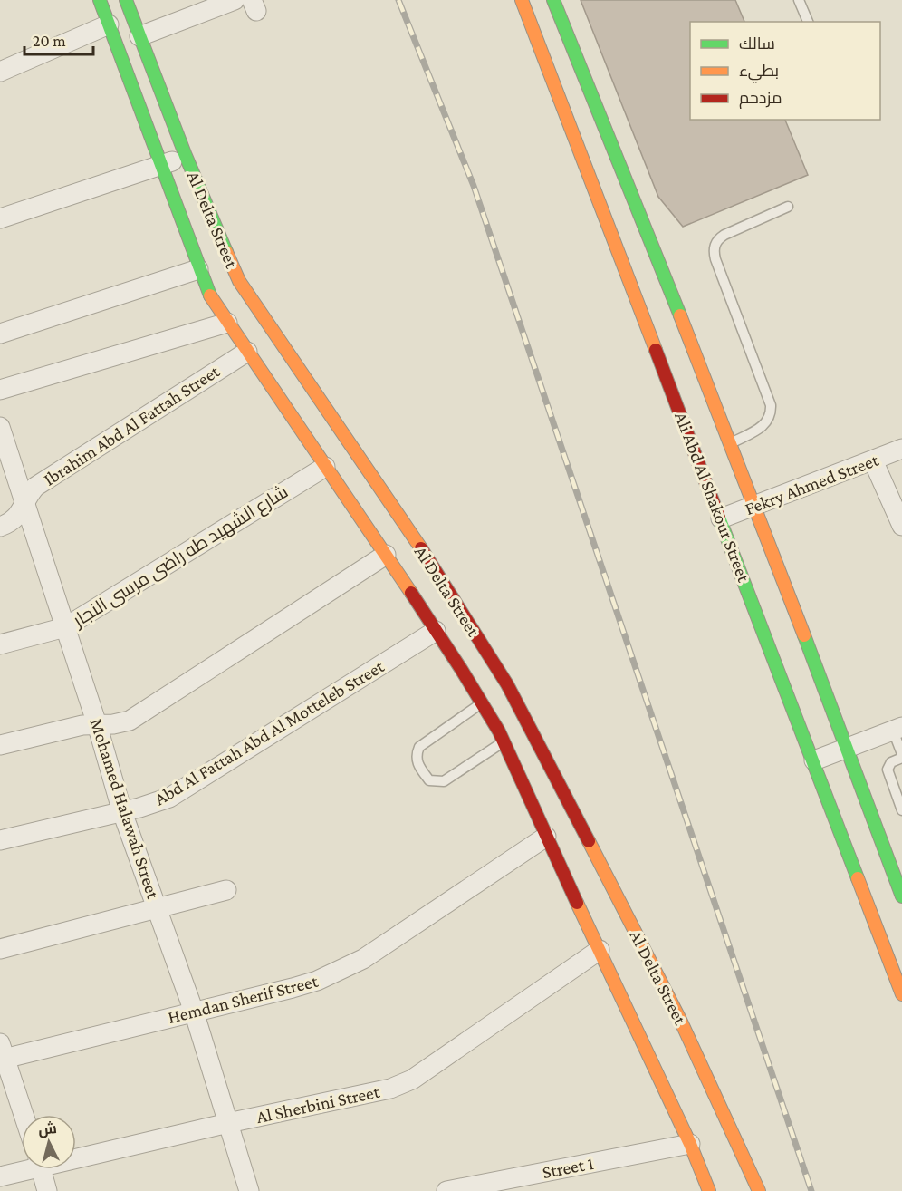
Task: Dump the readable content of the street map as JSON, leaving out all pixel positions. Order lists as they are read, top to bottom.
{
  "streets": {
    "street": [
      "Al Delta Street",
      "Ibrahim Abd Al Fattah Street",
      "Fekry Ahmed Street",
      "Ali Abd Al Shakour Street",
      "شارع الشهيد طه راضى مرسى النجار",
      "Abd Al Fattah Abd Al Motteleb Street",
      "Mohamed Halawah Street",
      "Hemdan Sherif Street",
      "Al Sherbini Street",
      "Street 1"
    ]
  },
  "crossings": [
    ["Al Delta Street", "Ibrahim Abd Al Fattah Street"],
    ["Al Delta Street", "شارع الشهيد طه راضى مرسى النجار"],
    ["Al Delta Street", "Abd Al Fattah Abd Al Motteleb Street"],
    ["Al Delta Street", "Hemdan Sherif Street"],
    ["Al Delta Street", "Al Sherbini Street"],
    ["Al Delta Street", "Street 1"],
    ["Ibrahim Abd Al Fattah Street", "Mohamed Halawah Street"],
    ["Fekry Ahmed Street", "Ali Abd Al Shakour Street"],
    ["شارع الشهيد طه راضى مرسى النجار", "Mohamed Halawah Street"],
    ["Abd Al Fattah Abd Al Motteleb Street", "Mohamed Halawah Street"],
    ["Mohamed Halawah Street", "Hemdan Sherif Street"],
    ["Mohamed Halawah Street", "Al Sherbini Street"]
  ],
  "legend": ["سالك", "بطيء", "مزدحم"],
  "scale_bar": "20 m",
  "north": "top"
}
